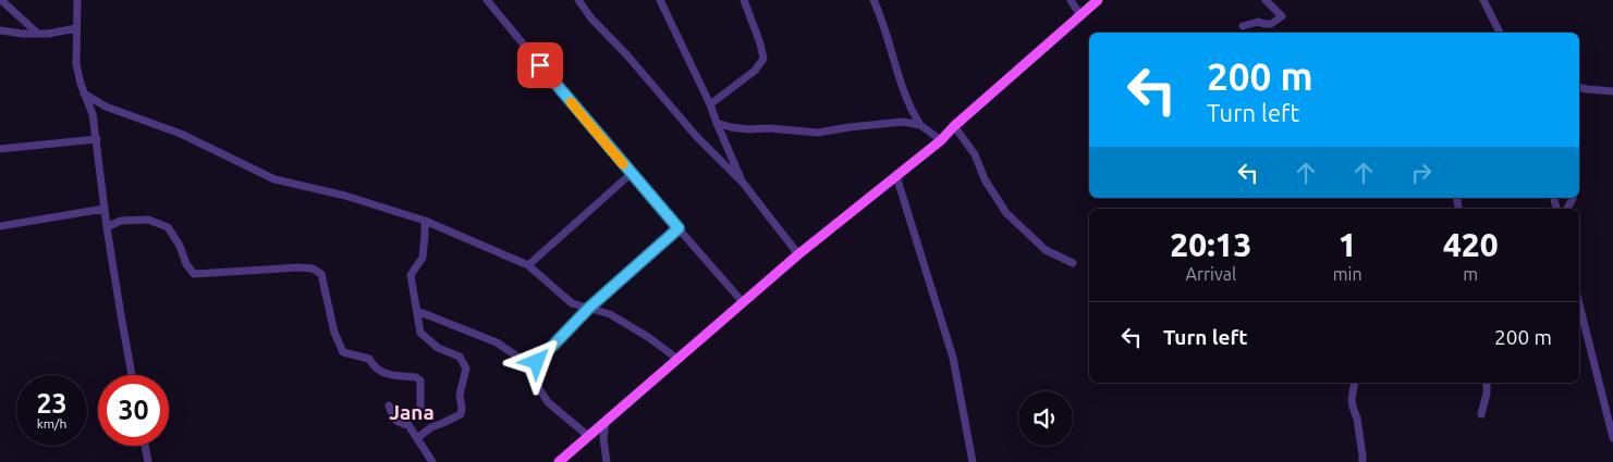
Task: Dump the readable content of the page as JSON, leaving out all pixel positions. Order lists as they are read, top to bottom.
{
  "districts": ["Jana"],
  "page": {
    "turn": ["200 m", "Turn left"],
    "eta": [
      "20:13",
      "Arrival",
      "1",
      "min",
      "420",
      "m"
    ],
    "list": [
      {
        "name": "Turn left",
        "value": "200 m"
      }
    ],
    "speed": "23 km/h",
    "limit": "30"
  }
}
